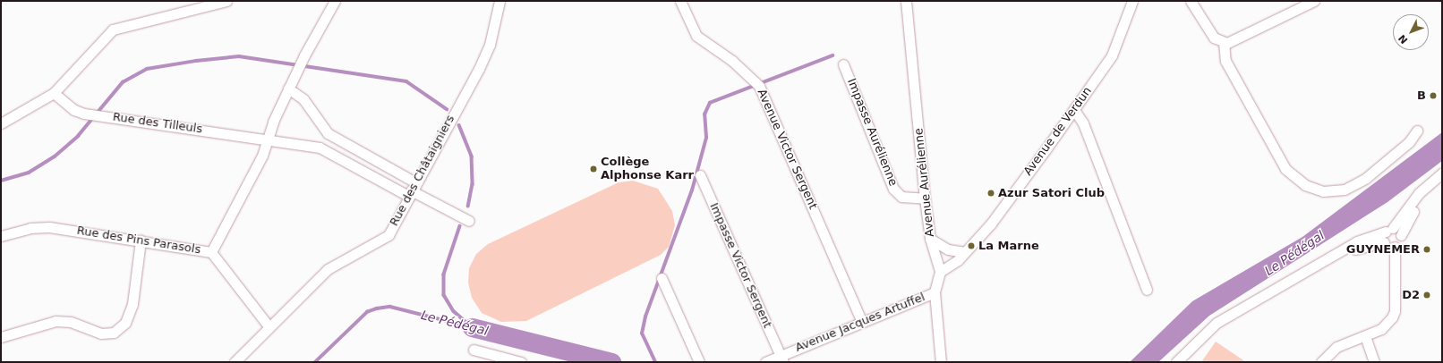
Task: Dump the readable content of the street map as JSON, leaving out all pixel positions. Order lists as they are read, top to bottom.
{
  "streets": {
    "street": [
      "Rue des Tilleuls",
      "Avenue de Verdun",
      "Impasse Aurélienne",
      "Avenue Victor Sergent",
      "Rue des Châtaigniers",
      "Avenue Aurélienne",
      "Rue des Pins Parasols",
      "Impasse Victor Sergent",
      "Avenue Jacques Artuffel"
    ]
  },
  "crossings": [
    ["Rue des Tilleuls", "Rue des Pins Parasols"],
    ["Avenue de Verdun", "Avenue Aurélienne"],
    ["Impasse Aurélienne", "Avenue Aurélienne"],
    ["Avenue Victor Sergent", "Avenue Jacques Artuffel"],
    ["Impasse Victor Sergent", "Avenue Jacques Artuffel"]
  ],
  "water": ["Le Pédégal"],
  "places": [
    "B",
    "Collège Alphonse Karr",
    "Azur Satori Club",
    "La Marne",
    "GUYNEMER",
    "D2"
  ],
  "north": "bottom left"
}
